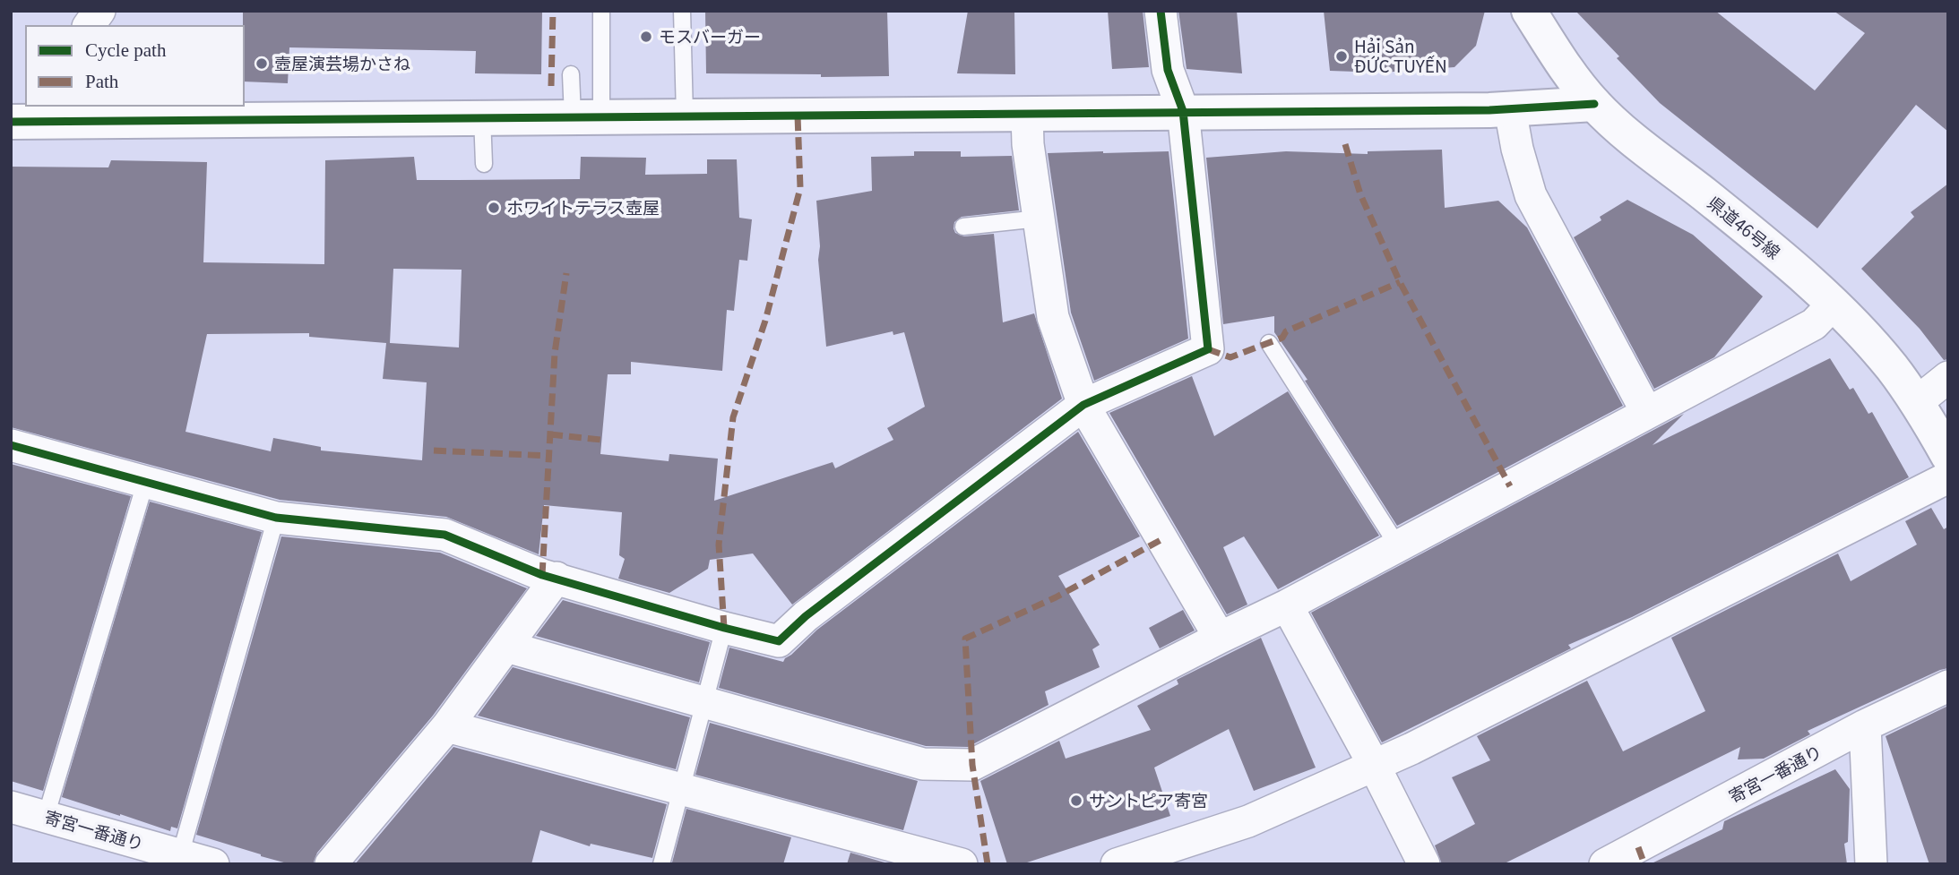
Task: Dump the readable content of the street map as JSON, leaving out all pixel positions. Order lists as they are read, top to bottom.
{
  "streets": {
    "street": ["県道46号線", "寄宮一番通り"]
  },
  "places": [
    "モスバーガー",
    "Hải Sản ĐỨC TUYẾN",
    "壼屋演芸場かさね",
    "ホワイトテラス壺屋",
    "サントピア寄宮"
  ],
  "legend": ["Cycle path", "Path"]
}
